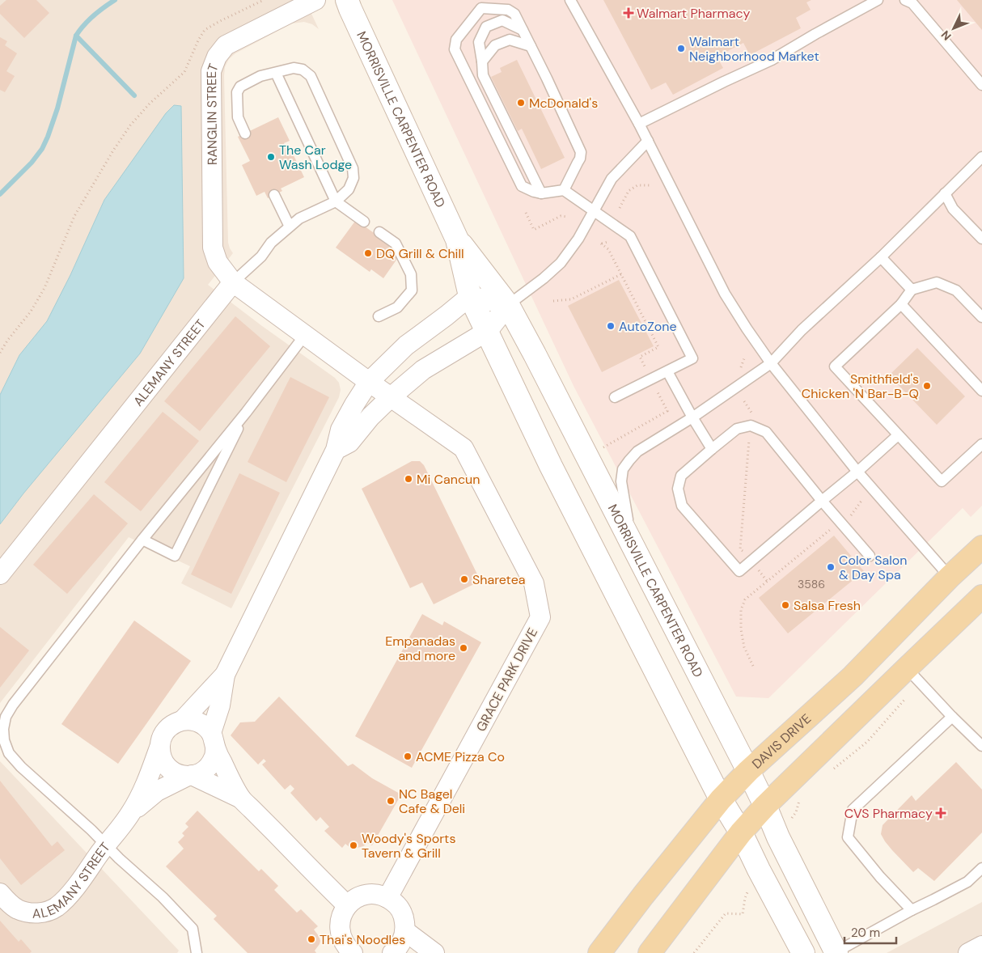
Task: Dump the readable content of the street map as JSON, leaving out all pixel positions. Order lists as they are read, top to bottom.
{
  "streets": {
    "main road": ["MORRISVILLE CARPENTER ROAD", "DAVIS DRIVE"],
    "street": ["RANGLIN STREET", "ALEMANY STREET", "GRACE PARK DRIVE"]
  },
  "crossings": [
    ["RANGLIN STREET", "ALEMANY STREET"],
    ["MORRISVILLE CARPENTER ROAD", "DAVIS DRIVE"]
  ],
  "places": {
    "health": ["Walmart Pharmacy", "CVS Pharmacy"],
    "other": [
      "Walmart Neighborhood Market",
      "McDonald's",
      "The Car Wash Lodge",
      "DQ Grill & Chill",
      "AutoZone",
      "Smithfield's Chicken 'N Bar-B-Q",
      "Mi Cancun",
      "Color Salon & Day Spa",
      "Sharetea",
      "Salsa Fresh",
      "Empanadas and more",
      "ACME Pizza Co",
      "NC Bagel Cafe & Deli",
      "Woody's Sports Tavern & Grill",
      "Thai's Noodles"
    ]
  },
  "house_numbers": ["3586"],
  "scale_bar": "20 m",
  "north": "bottom left"
}
